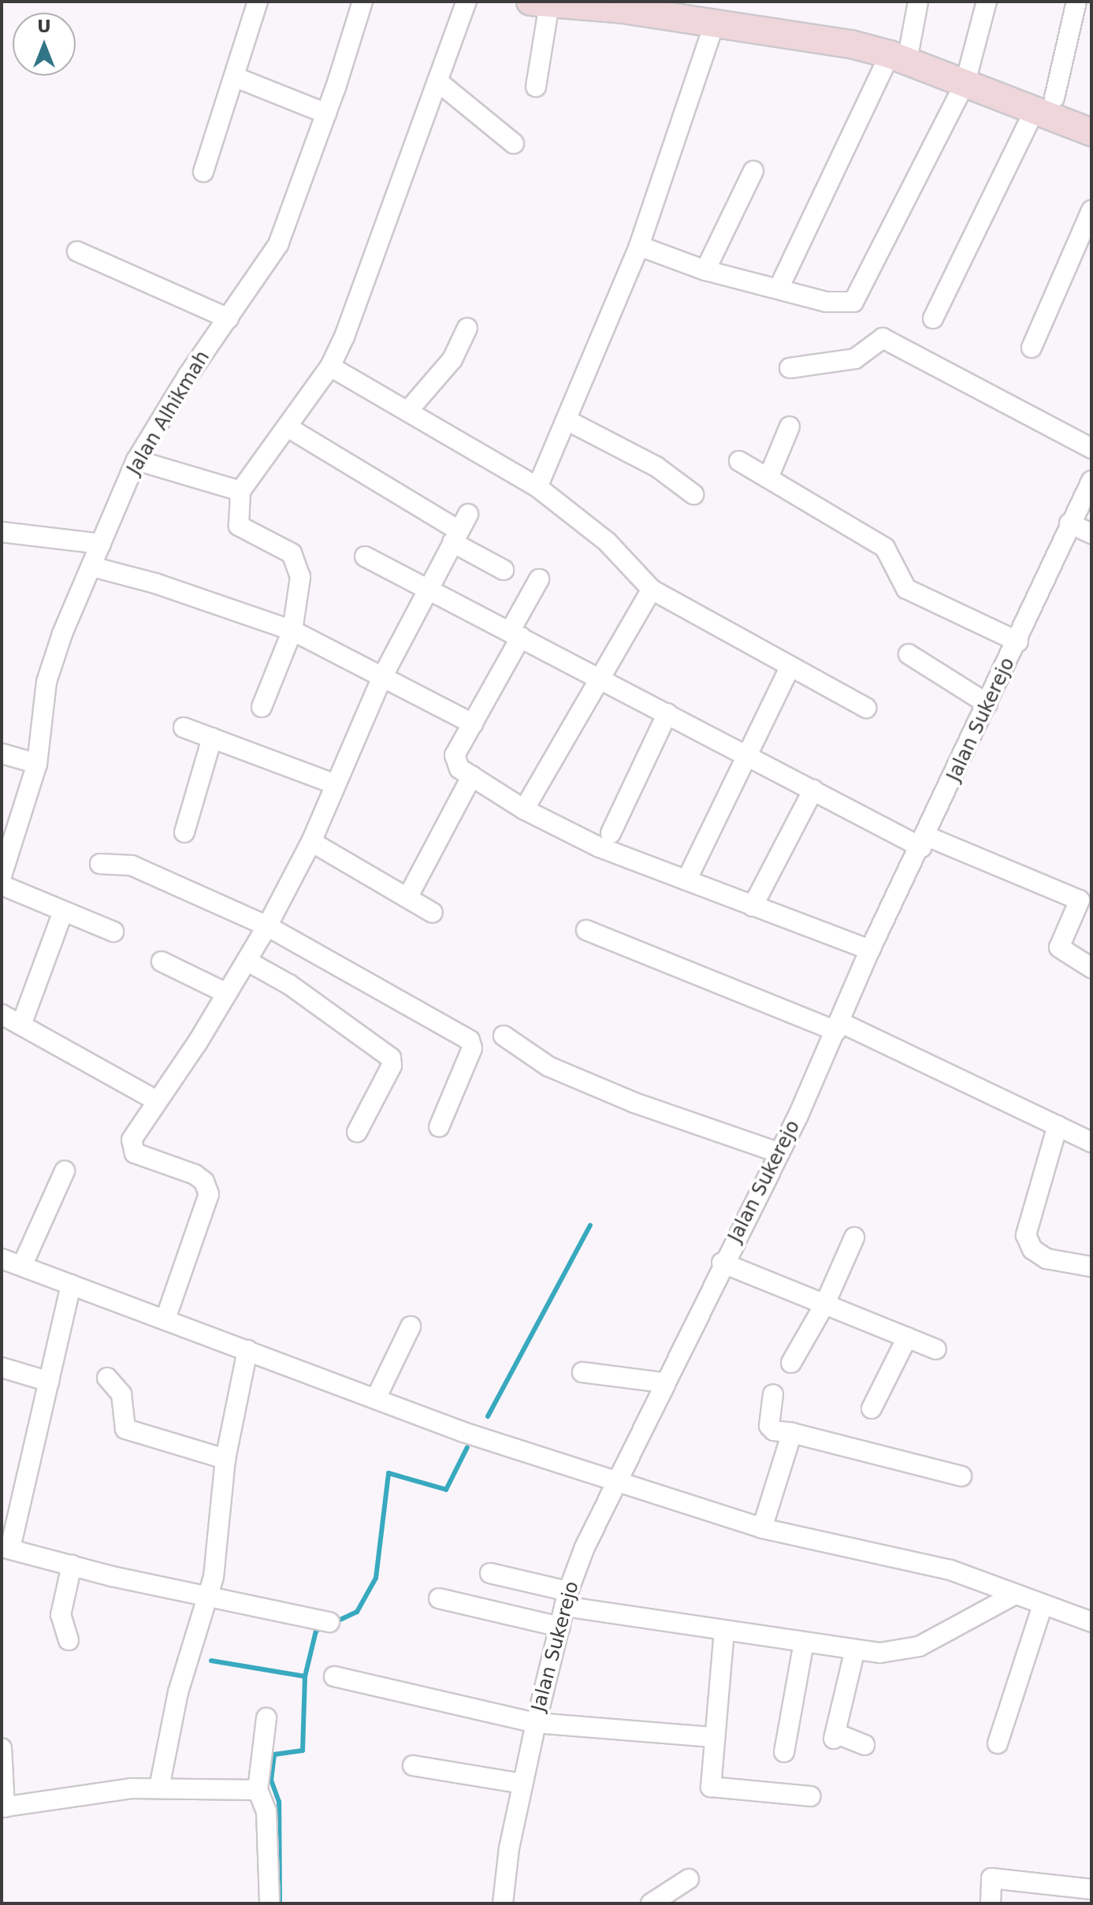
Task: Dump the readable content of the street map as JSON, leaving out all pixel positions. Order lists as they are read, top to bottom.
{
  "streets": {
    "street": ["Jalan Alhikmah", "Jalan Sukerejo"]
  },
  "north": "top"
}
